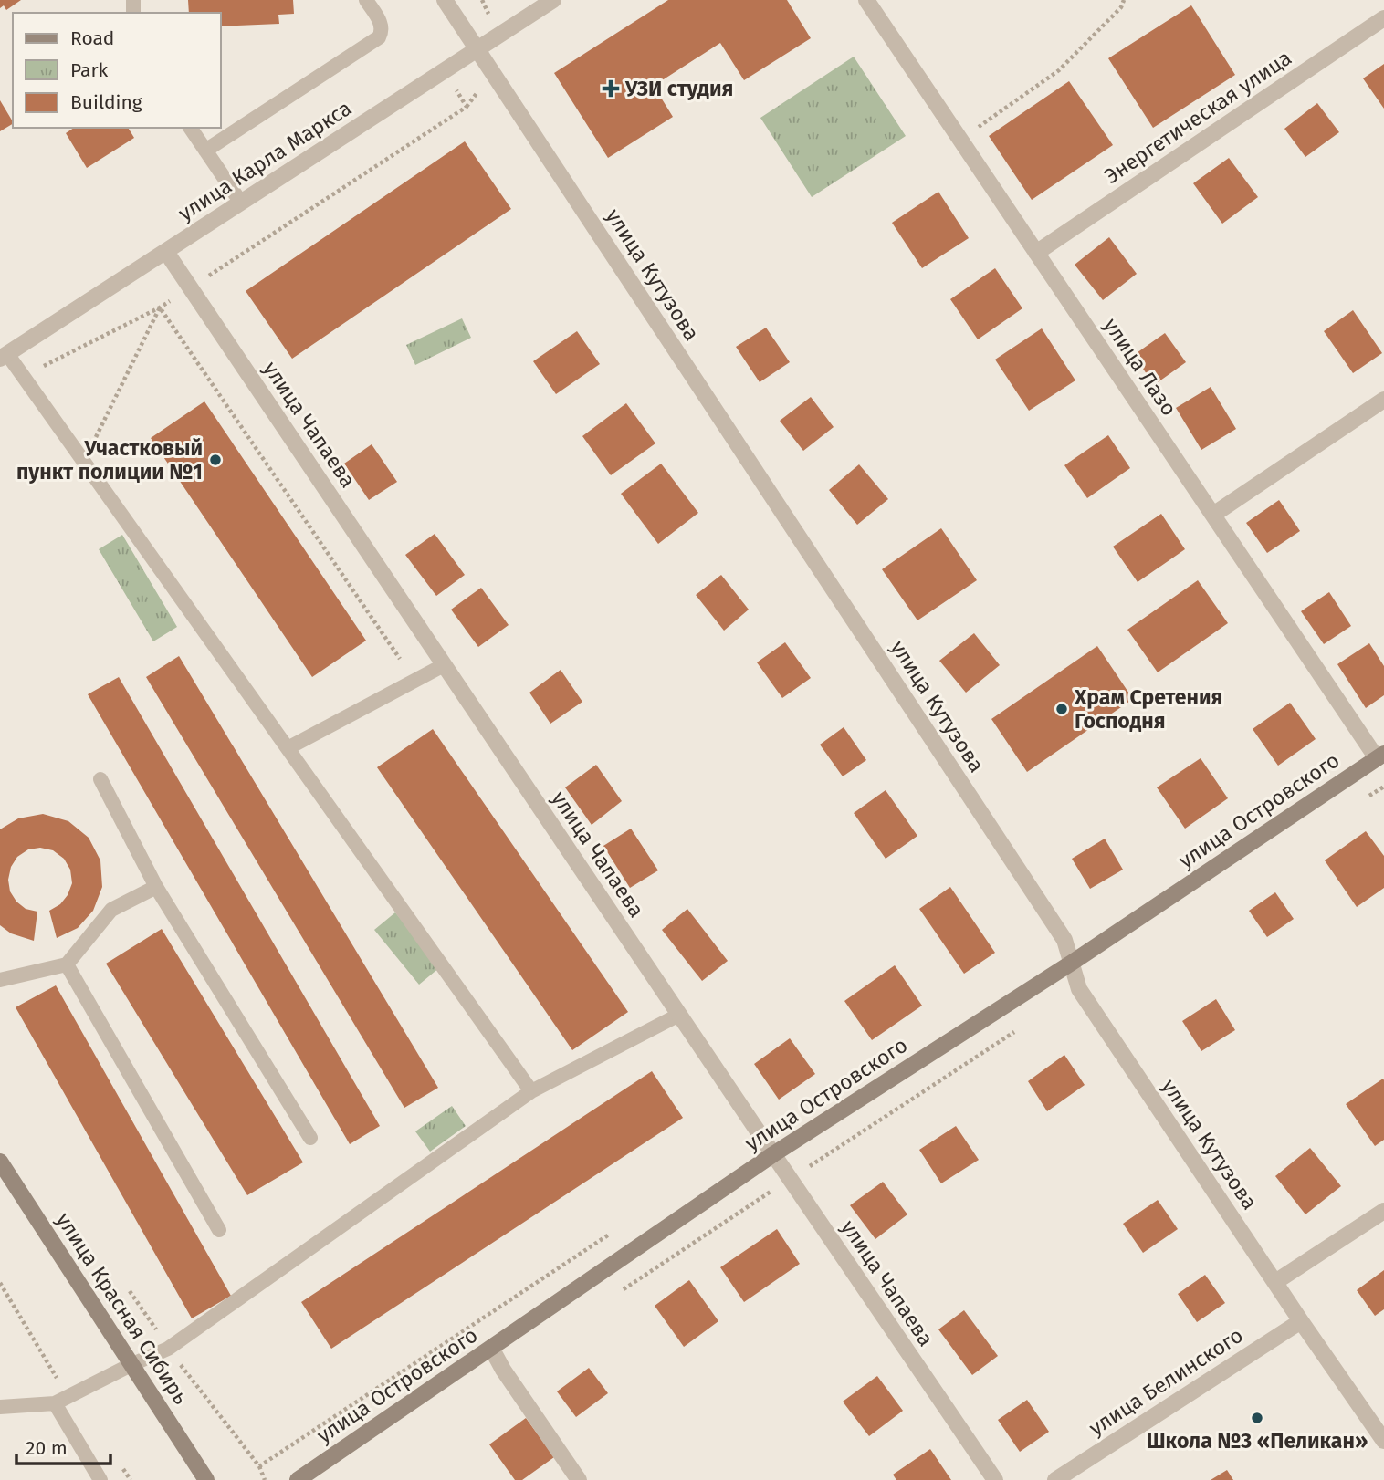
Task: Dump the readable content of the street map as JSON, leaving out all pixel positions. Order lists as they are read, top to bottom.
{
  "streets": {
    "street": [
      "Энергетическая улица",
      "улица Карла Маркса",
      "улица Кутузова",
      "улица Лазо",
      "улица Чапаева",
      "улица Островского",
      "улица Красная Сибирь",
      "улица Белинского"
    ]
  },
  "crossings": [
    ["Энергетическая улица", "улица Лазо"],
    ["улица Карла Маркса", "улица Кутузова"],
    ["улица Карла Маркса", "улица Чапаева"],
    ["улица Кутузова", "улица Островского"],
    ["улица Кутузова", "улица Белинского"],
    ["улица Лазо", "улица Островского"],
    ["улица Чапаева", "улица Островского"]
  ],
  "places": {
    "health": ["УЗИ студия"],
    "other": ["Участковый пункт полиции №1", "Храм Сретения Господня", "Школа №3 «Пеликан»"]
  },
  "legend": ["Road", "Park", "Building"],
  "scale_bar": "20 m"
}
